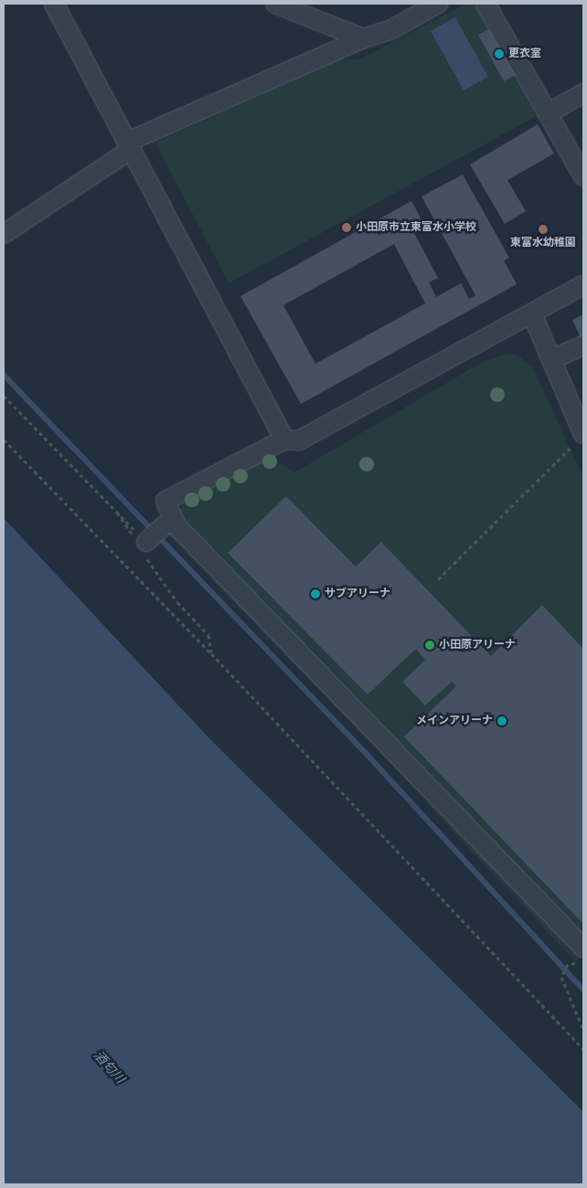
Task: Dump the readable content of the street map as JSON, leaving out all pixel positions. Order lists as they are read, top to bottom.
{
  "water": ["酒匂川"],
  "places": [
    "更衣室",
    "小田原市立東富水小学校",
    "東富水幼稚園",
    "サブアリーナ",
    "小田原アリーナ",
    "メインアリーナ"
  ]
}
